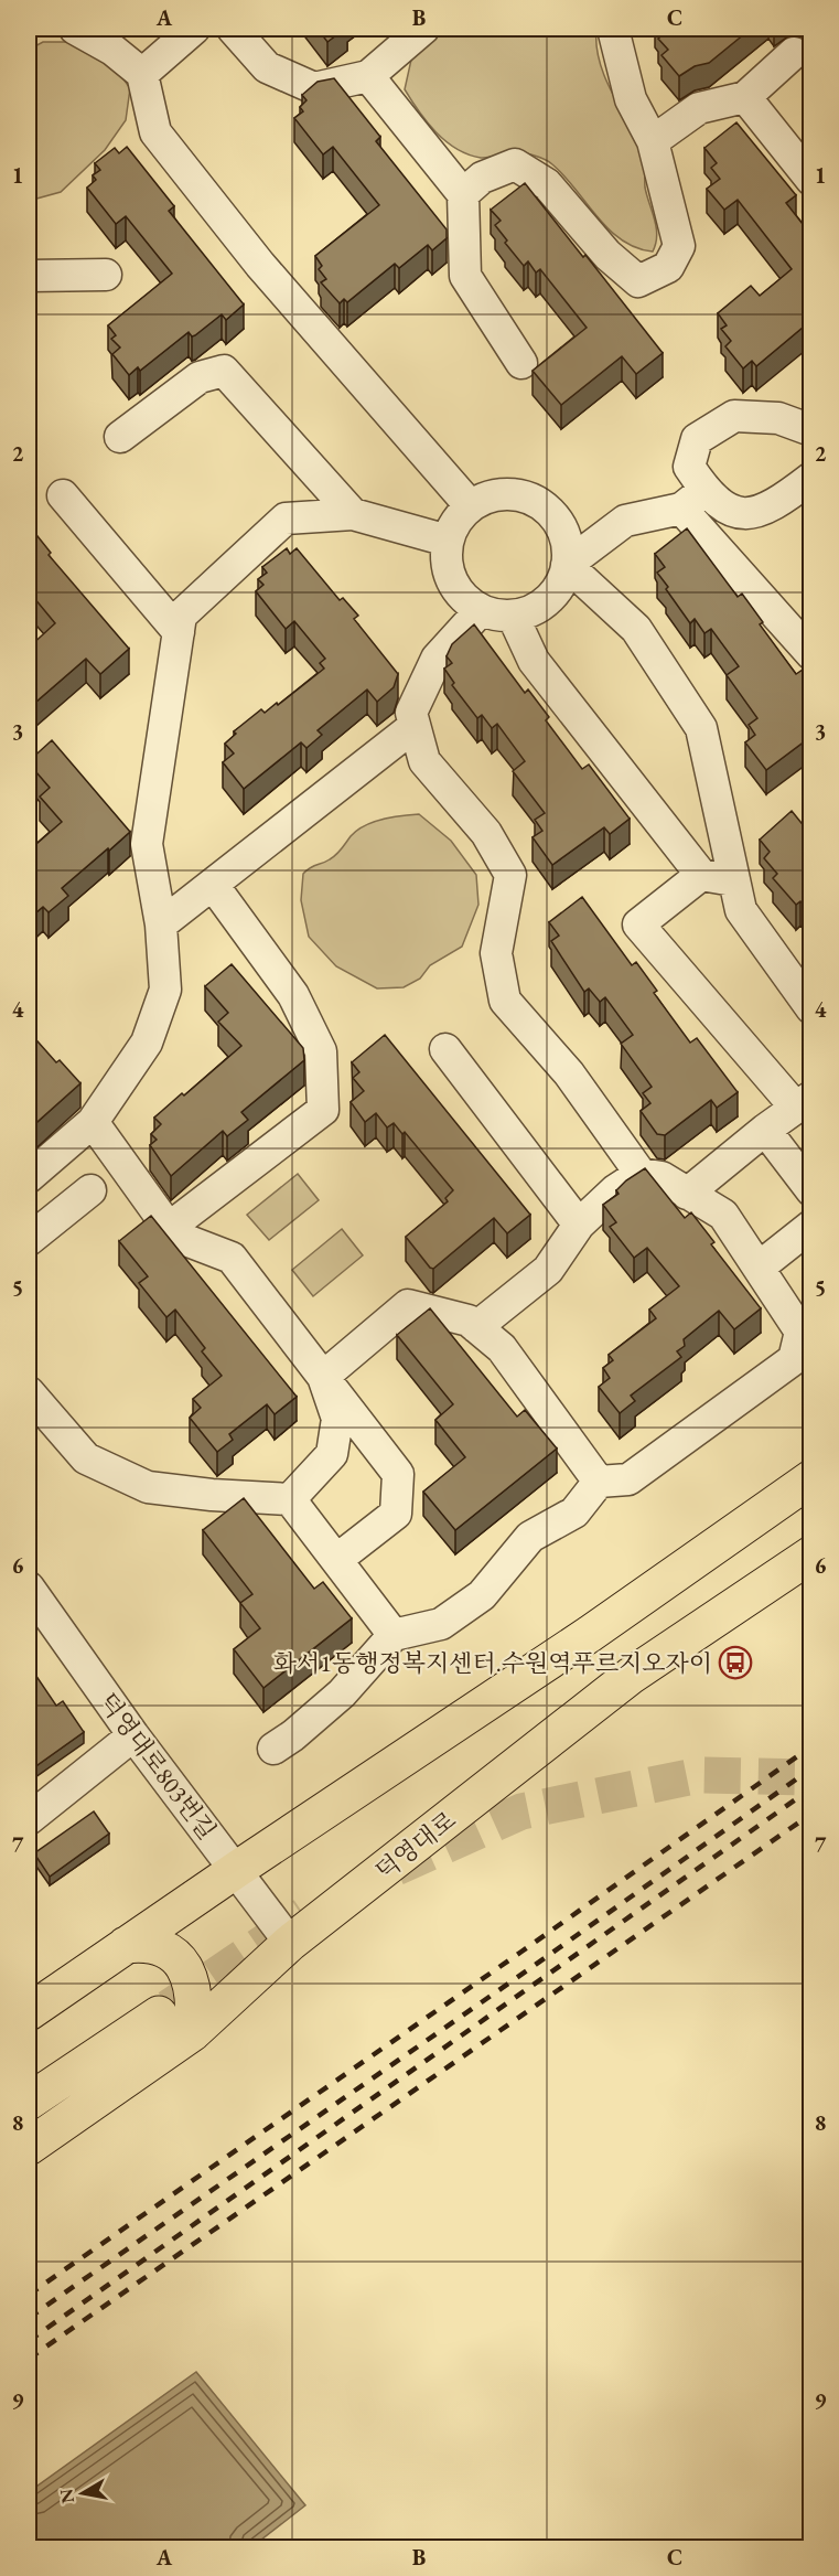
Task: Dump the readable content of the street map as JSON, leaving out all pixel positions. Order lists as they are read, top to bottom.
{
  "streets": {
    "main road": ["덕영대로"],
    "street": ["덕영대로803번길"]
  },
  "crossings": [
    ["덕영대로803번길", "덕영대로"]
  ],
  "places": {
    "bus stop": ["화서1동행정복지센터.수원역푸르지오자이"]
  },
  "north": "left",
  "grid": {
    "columns": ["A", "B", "C"],
    "rows": [
      "1",
      "2",
      "3",
      "4",
      "5",
      "6",
      "7",
      "8",
      "9"
    ]
  }
}
